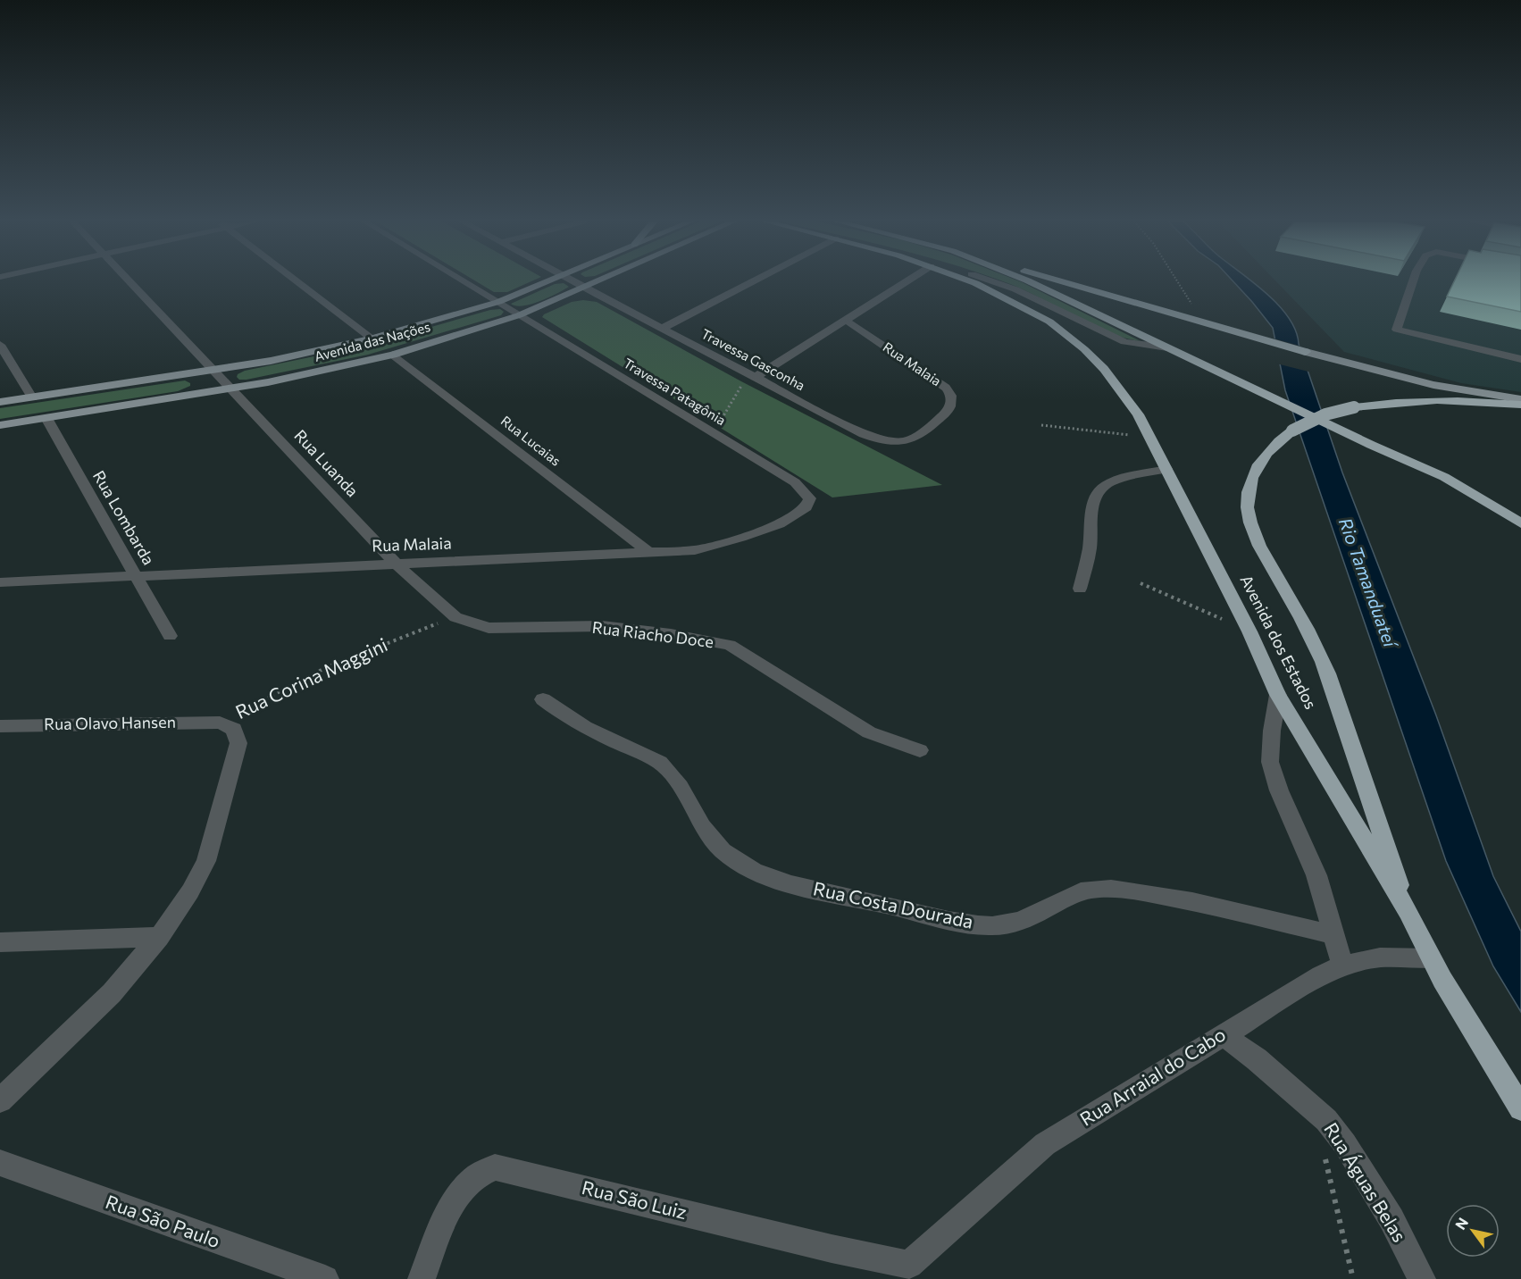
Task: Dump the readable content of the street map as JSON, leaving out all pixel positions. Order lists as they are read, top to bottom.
{
  "streets": {
    "highway": ["Avenida dos Estados"],
    "main road": ["Avenida das Nações"],
    "street": [
      "Travessa Gasconha",
      "Rua Malaia",
      "Travessa Patagônia",
      "Rua Lucaias",
      "Rua Luanda",
      "Rua Lombarda",
      "Rua Riacho Doce",
      "Rua Corina Maggini",
      "Rua Olavo Hansen",
      "Rua Costa Dourada",
      "Rua Arraial do Cabo",
      "Rua Águas Belas",
      "Rua São Luiz",
      "Rua São Paulo"
    ]
  },
  "crossings": [
    ["Avenida das Nações", "Travessa Gasconha"],
    ["Avenida das Nações", "Travessa Patagônia"],
    ["Avenida das Nações", "Rua Lucaias"],
    ["Avenida das Nações", "Rua Luanda"],
    ["Avenida das Nações", "Rua Lombarda"],
    ["Travessa Gasconha", "Rua Malaia"],
    ["Rua Malaia", "Travessa Patagônia"],
    ["Rua Malaia", "Rua Lucaias"],
    ["Rua Malaia", "Rua Luanda"],
    ["Rua Malaia", "Rua Lombarda"],
    ["Rua Luanda", "Rua Riacho Doce"],
    ["Rua Luanda", "Rua Corina Maggini"],
    ["Rua Riacho Doce", "Rua Corina Maggini"],
    ["Avenida dos Estados", "Rua Arraial do Cabo"],
    ["Rua Corina Maggini", "Rua Olavo Hansen"],
    ["Rua Arraial do Cabo", "Rua Águas Belas"],
    ["Rua Arraial do Cabo", "Rua São Luiz"]
  ],
  "water": ["Rio Tamanduateí"],
  "north": "top left"
}
